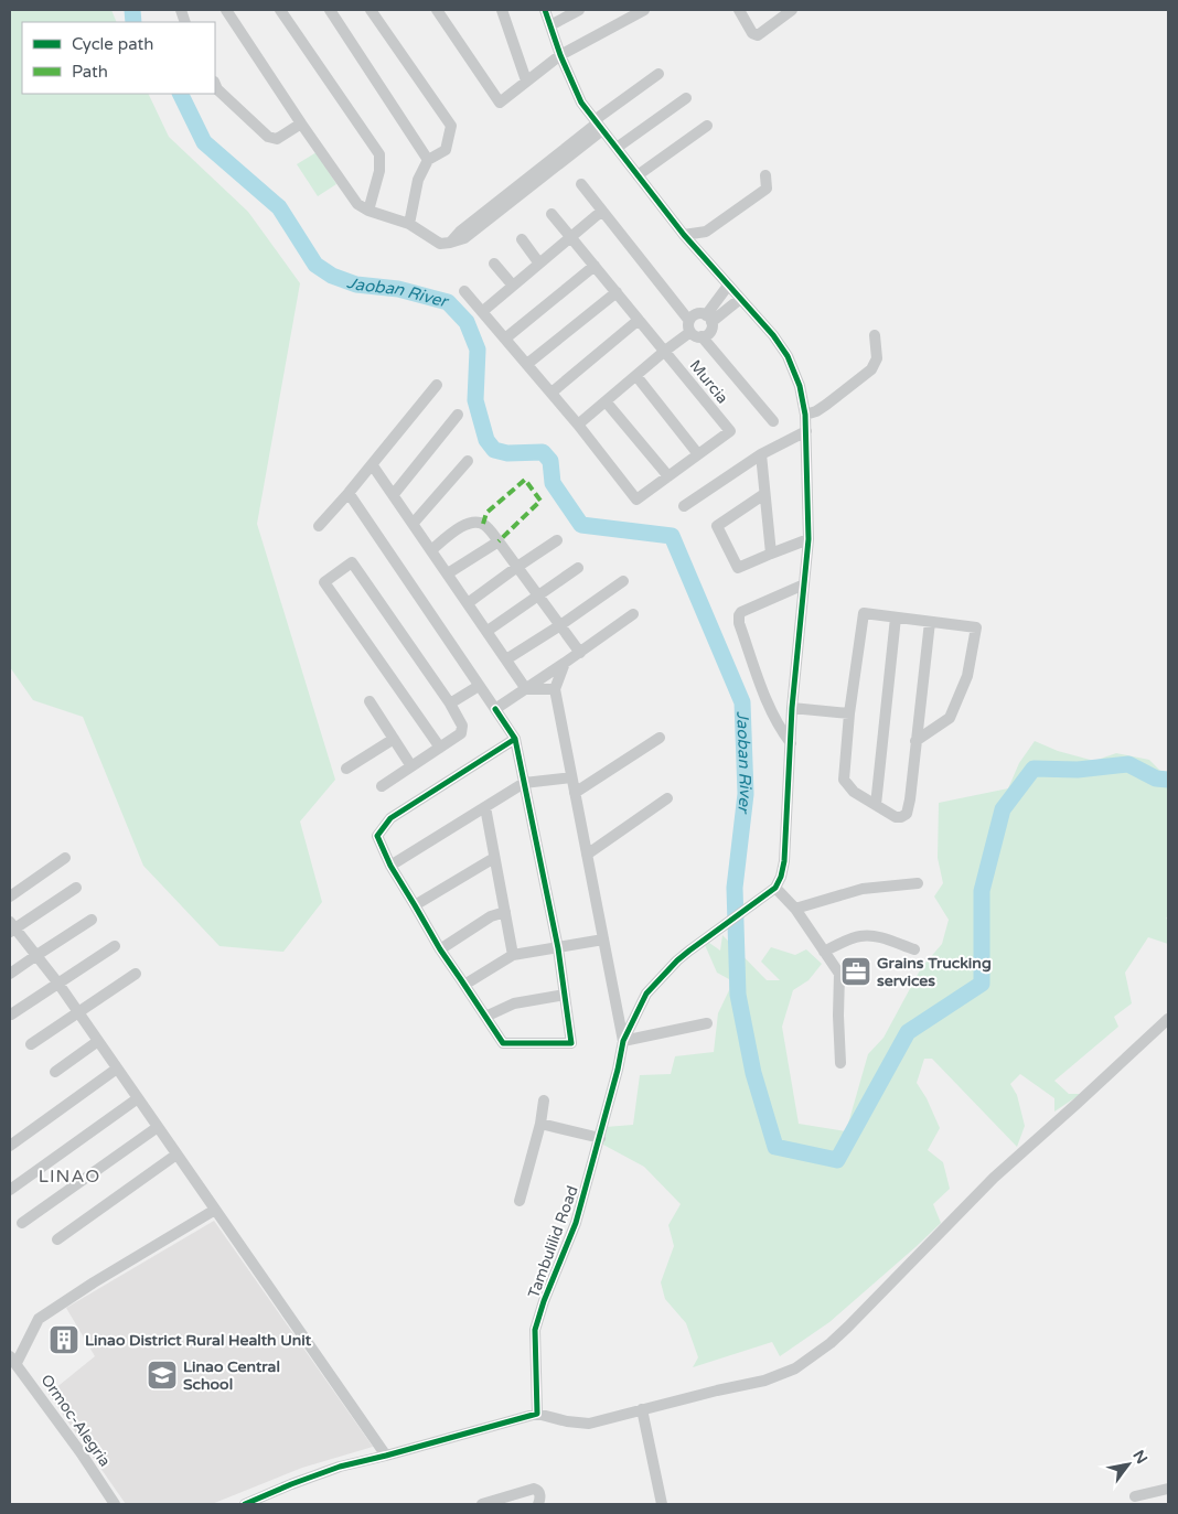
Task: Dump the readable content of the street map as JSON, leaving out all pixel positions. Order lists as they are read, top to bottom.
{
  "streets": {
    "street": ["Murcia", "Tambulilid Road", "Ormoc-Alegria"]
  },
  "districts": ["LINAO"],
  "water": ["Jaoban River"],
  "places": {
    "office": ["Grains Trucking services"],
    "building": ["Linao District Rural Health Unit"],
    "school or university": ["Linao Central School"]
  },
  "legend": ["Cycle path", "Path"],
  "north": "top right"
}
